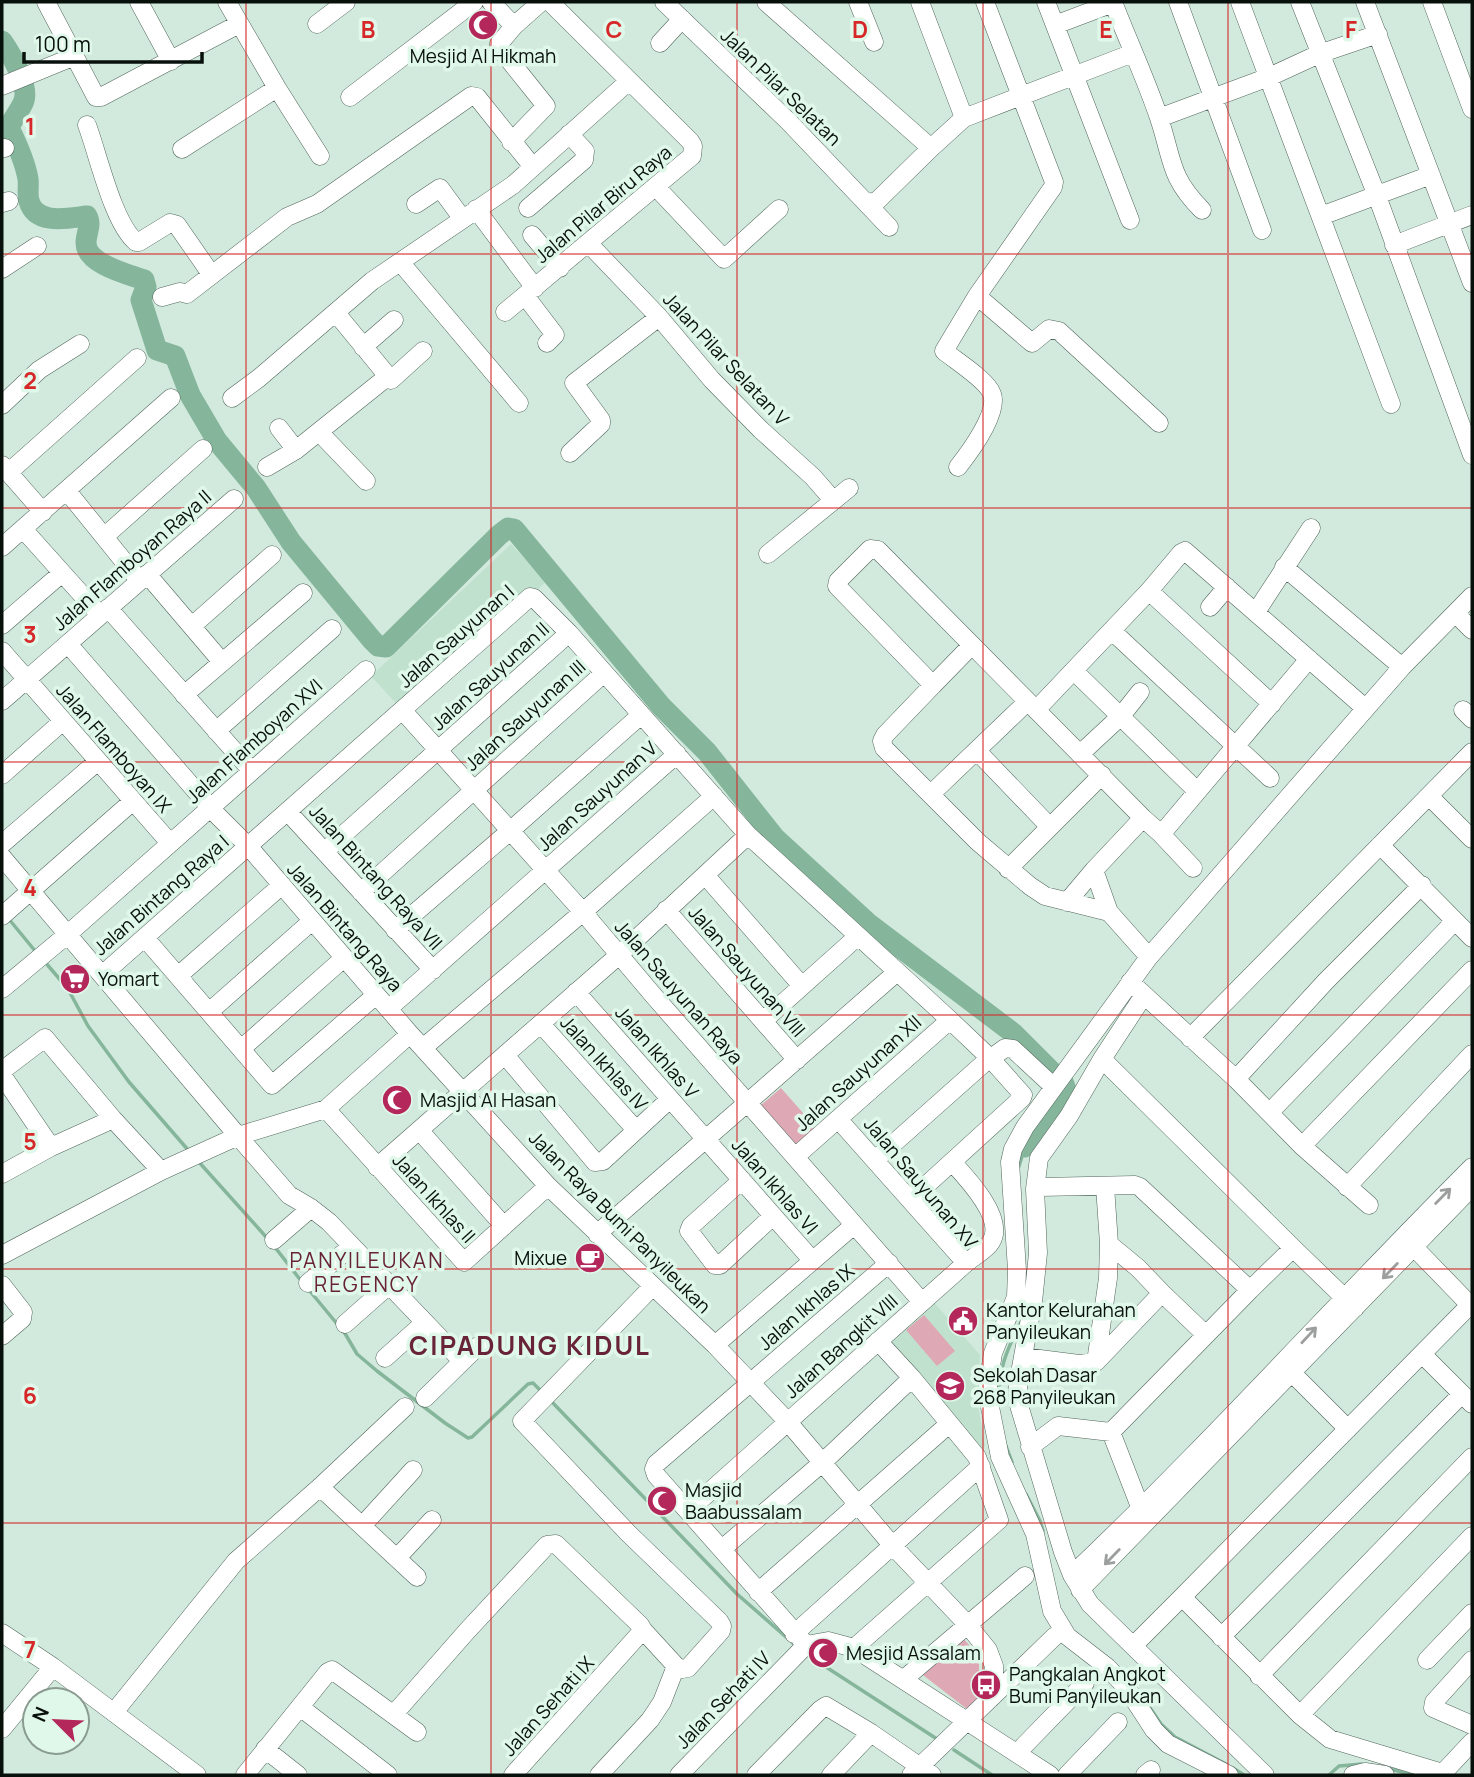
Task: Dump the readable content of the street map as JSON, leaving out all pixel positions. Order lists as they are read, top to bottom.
{
  "streets": {
    "street": [
      "Jalan Pilar Selatan",
      "Jalan Pilar Biru Raya",
      "Jalan Pilar Selatan V",
      "Jalan Flamboyan Raya II",
      "Jalan Sauyunan I",
      "Jalan Sauyunan II",
      "Jalan Sauyunan III",
      "Jalan Flamboyan XVI",
      "Jalan Flamboyan IX",
      "Jalan Sauyunan V",
      "Jalan Bintang Raya VII",
      "Jalan Bintang Raya I",
      "Jalan Bintang Raya",
      "Jalan Sauyunan VIII",
      "Jalan Sauyunan Raya",
      "Jalan Ikhlas V",
      "Jalan Ikhlas IV",
      "Jalan Sauyunan XII",
      "Jalan Sauyunan XV",
      "Jalan Ikhlas VI",
      "Jalan Ikhlas II",
      "Jalan Raya Bumi Panyileukan",
      "Jalan Ikhlas IX",
      "Jalan Bangkit VIII",
      "Jalan Sehati IV",
      "Jalan Sehati IX"
    ]
  },
  "crossings": [
    ["Jalan Pilar Biru Raya", "Jalan Pilar Selatan V"],
    ["Jalan Flamboyan Raya II", "Jalan Flamboyan IX"],
    ["Jalan Flamboyan Raya II", "Jalan Bintang Raya"],
    ["Jalan Sauyunan I", "Jalan Sauyunan II"],
    ["Jalan Sauyunan I", "Jalan Bintang Raya I"],
    ["Jalan Sauyunan I", "Jalan Sauyunan Raya"],
    ["Jalan Sauyunan II", "Jalan Bintang Raya VII"],
    ["Jalan Sauyunan II", "Jalan Sauyunan Raya"],
    ["Jalan Sauyunan III", "Jalan Bintang Raya VII"],
    ["Jalan Sauyunan III", "Jalan Sauyunan Raya"],
    ["Jalan Flamboyan XVI", "Jalan Flamboyan IX"],
    ["Jalan Flamboyan XVI", "Jalan Bintang Raya"],
    ["Jalan Sauyunan V", "Jalan Bintang Raya VII"],
    ["Jalan Sauyunan V", "Jalan Bintang Raya"],
    ["Jalan Sauyunan V", "Jalan Sauyunan Raya"],
    ["Jalan Bintang Raya VII", "Jalan Bintang Raya I"],
    ["Jalan Bintang Raya I", "Jalan Bintang Raya"],
    ["Jalan Bintang Raya I", "Jalan Sauyunan Raya"],
    ["Jalan Bintang Raya", "Jalan Raya Bumi Panyileukan"],
    ["Jalan Sauyunan Raya", "Jalan Sauyunan XII"],
    ["Jalan Sauyunan Raya", "Jalan Sauyunan XV"],
    ["Jalan Sauyunan Raya", "Jalan Ikhlas IX"],
    ["Jalan Sauyunan Raya", "Jalan Bangkit VIII"],
    ["Jalan Ikhlas V", "Jalan Ikhlas VI"],
    ["Jalan Sauyunan XII", "Jalan Sauyunan XV"],
    ["Jalan Sauyunan XV", "Jalan Bangkit VIII"],
    ["Jalan Ikhlas II", "Jalan Raya Bumi Panyileukan"],
    ["Jalan Raya Bumi Panyileukan", "Jalan Ikhlas IX"],
    ["Jalan Raya Bumi Panyileukan", "Jalan Bangkit VIII"],
    ["Jalan Raya Bumi Panyileukan", "Jalan Sehati IV"],
    ["Jalan Ikhlas IX", "Jalan Bangkit VIII"]
  ],
  "districts": ["PANYILEUKAN REGENCY", "CIPADUNG KIDUL"],
  "places": {
    "mosque": [
      "Mesjid Al Hikmah",
      "Masjid Al Hasan",
      "Masjid Baabussalam",
      "Mesjid Assalam"
    ],
    "supermarket": ["Yomart"],
    "cafe": ["Mixue"],
    "public building": ["Kantor Kelurahan Panyileukan"],
    "school or university": ["Sekolah Dasar 268 Panyileukan"],
    "bus stop": ["Pangkalan Angkot Bumi Panyileukan"]
  },
  "scale_bar": "100 m",
  "north": "top left",
  "grid": {
    "columns": [
      "B",
      "C",
      "D",
      "E",
      "F"
    ],
    "rows": [
      "1",
      "2",
      "3",
      "4",
      "5",
      "6",
      "7"
    ]
  }
}
